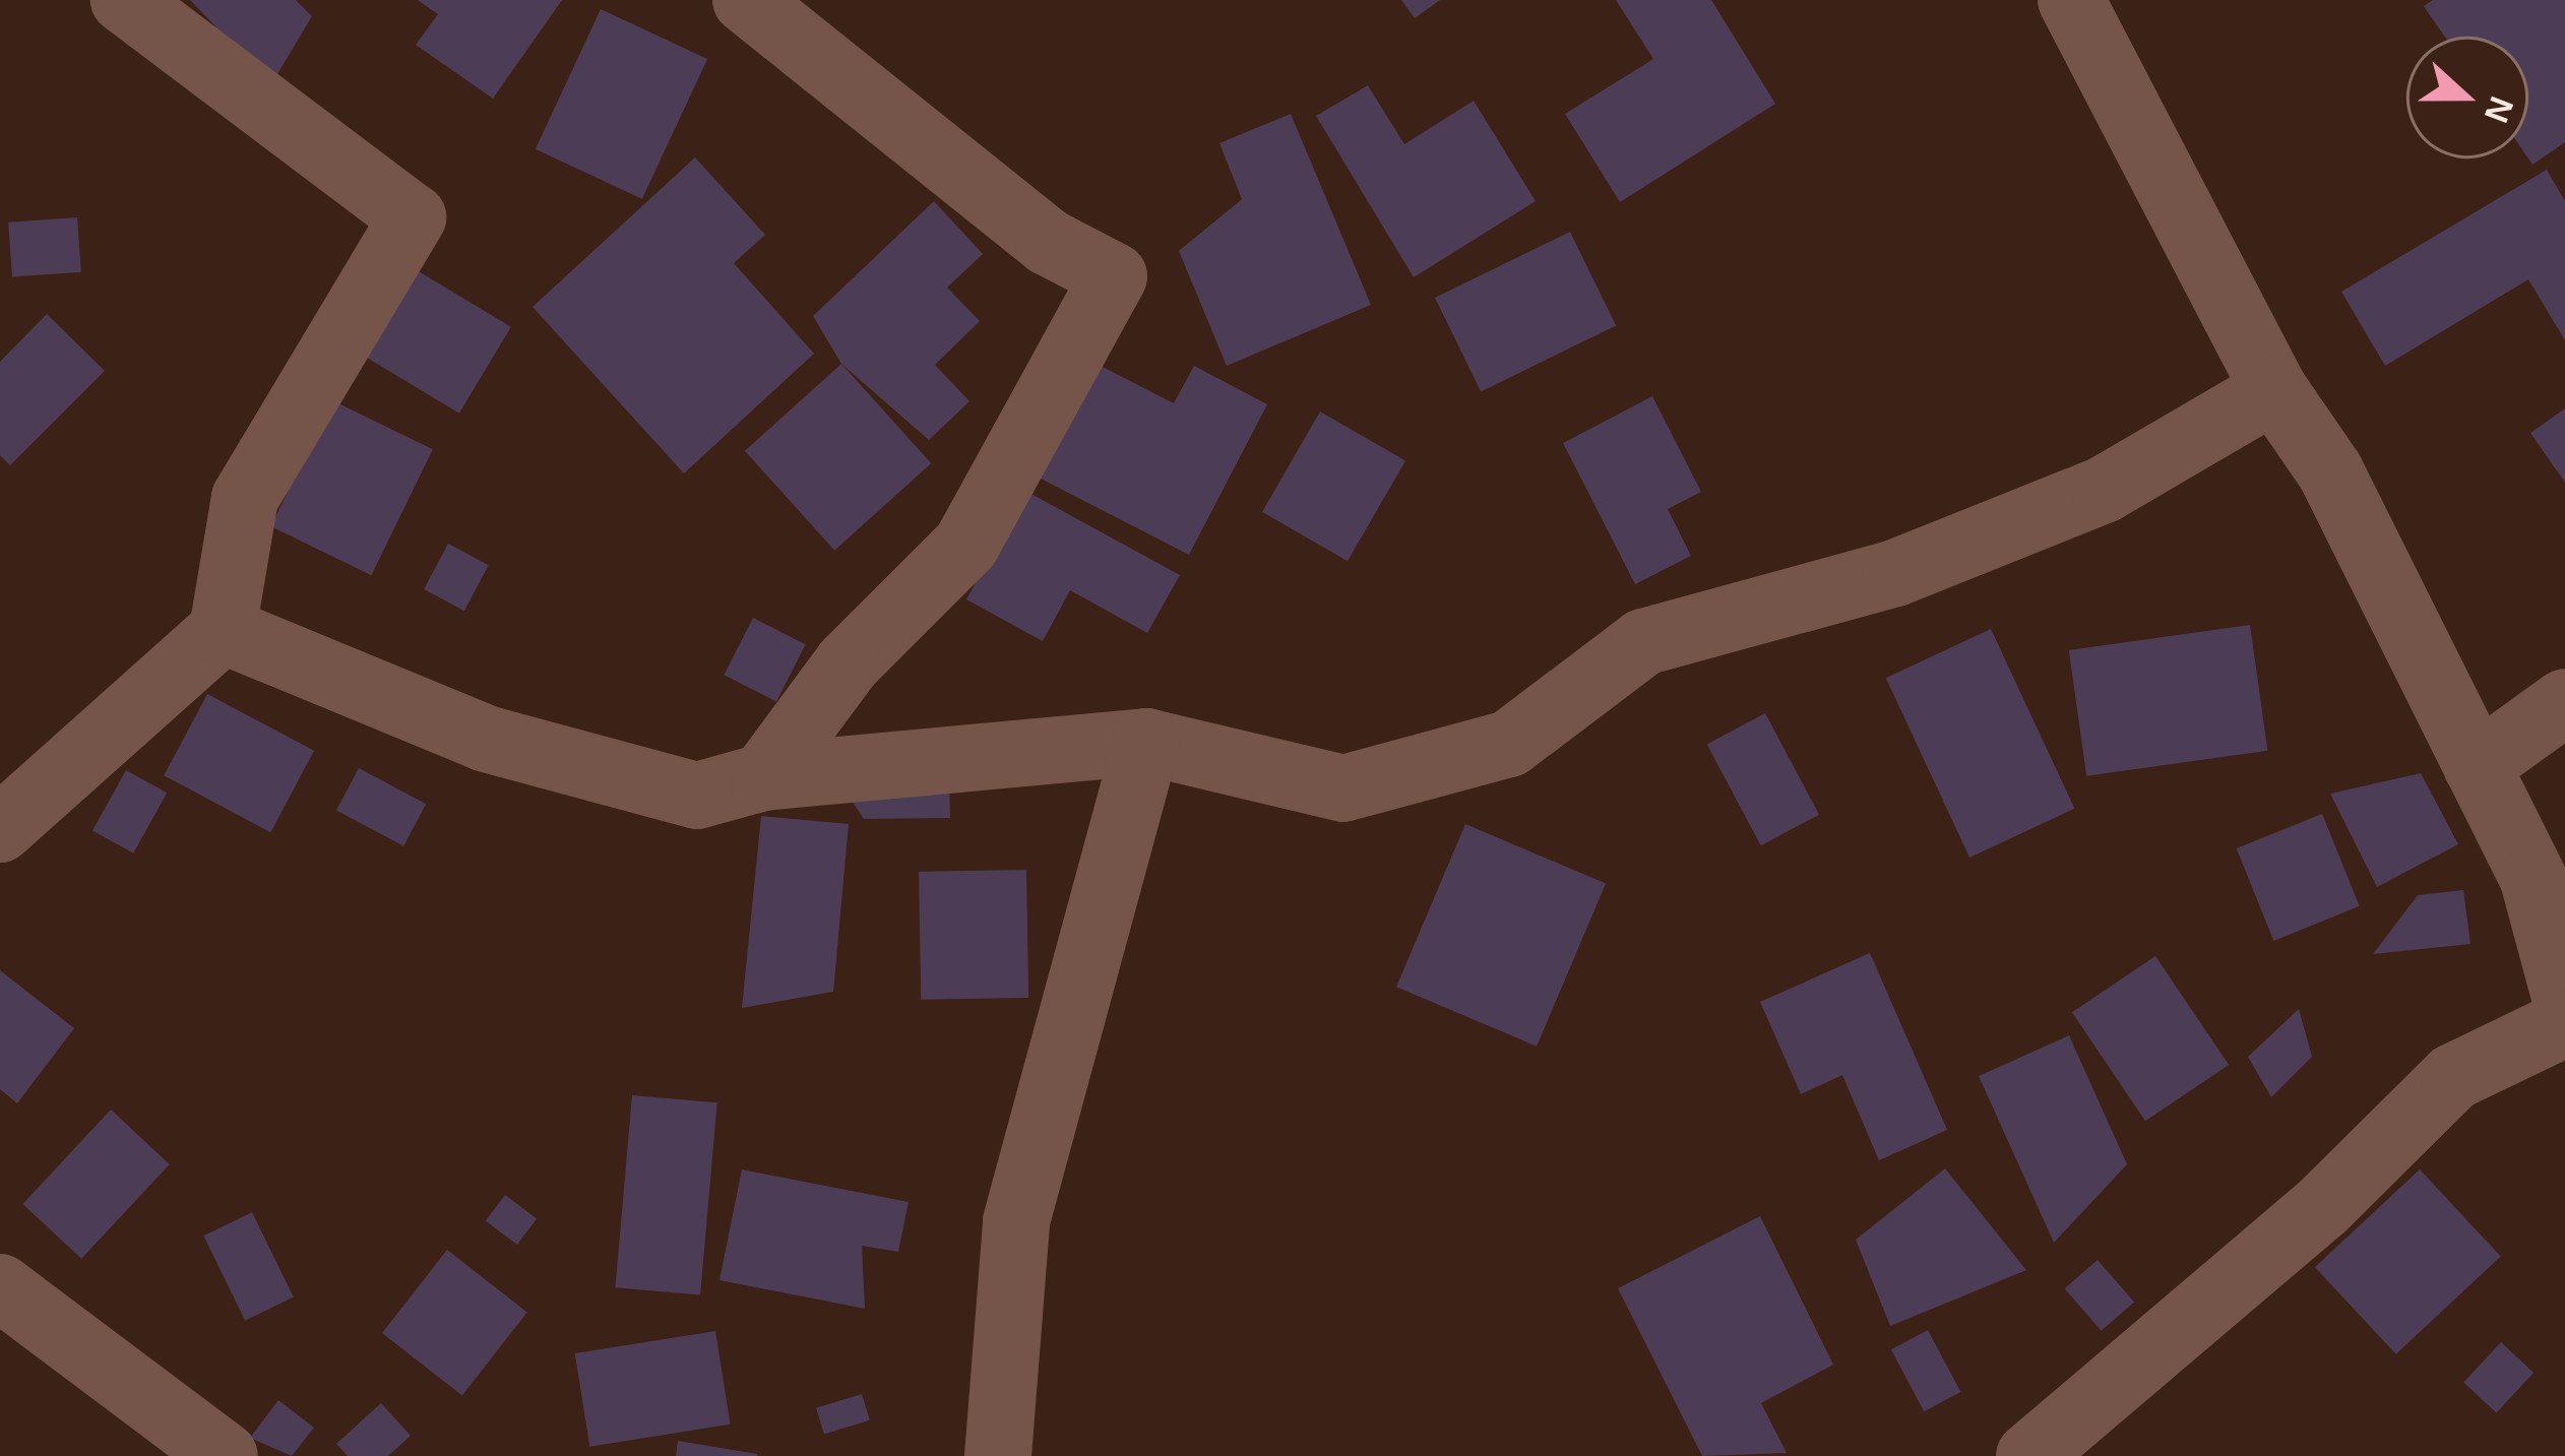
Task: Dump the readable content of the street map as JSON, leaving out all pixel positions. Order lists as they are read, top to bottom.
{
  "north": "right"
}
